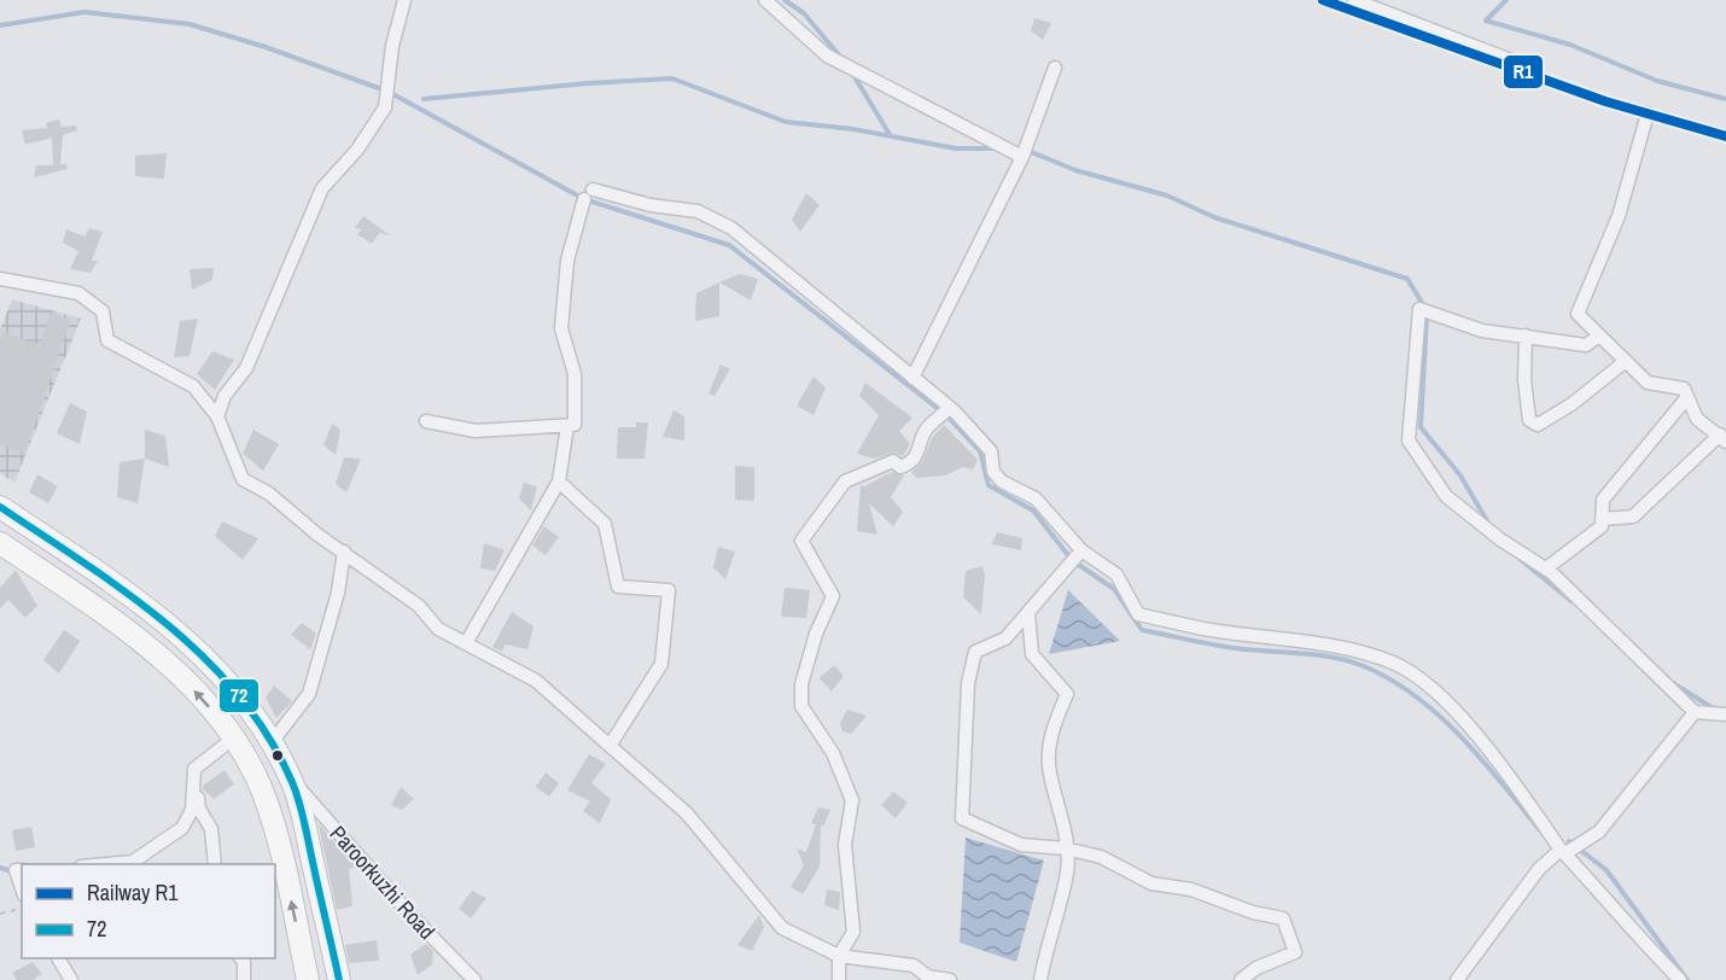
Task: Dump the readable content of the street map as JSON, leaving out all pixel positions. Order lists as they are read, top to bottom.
{
  "streets": {
    "street": ["Paroorkuzhi Road"]
  },
  "lines": ["rail line R1", "transit line 72"],
  "legend": ["Railway R1", "72"]
}
